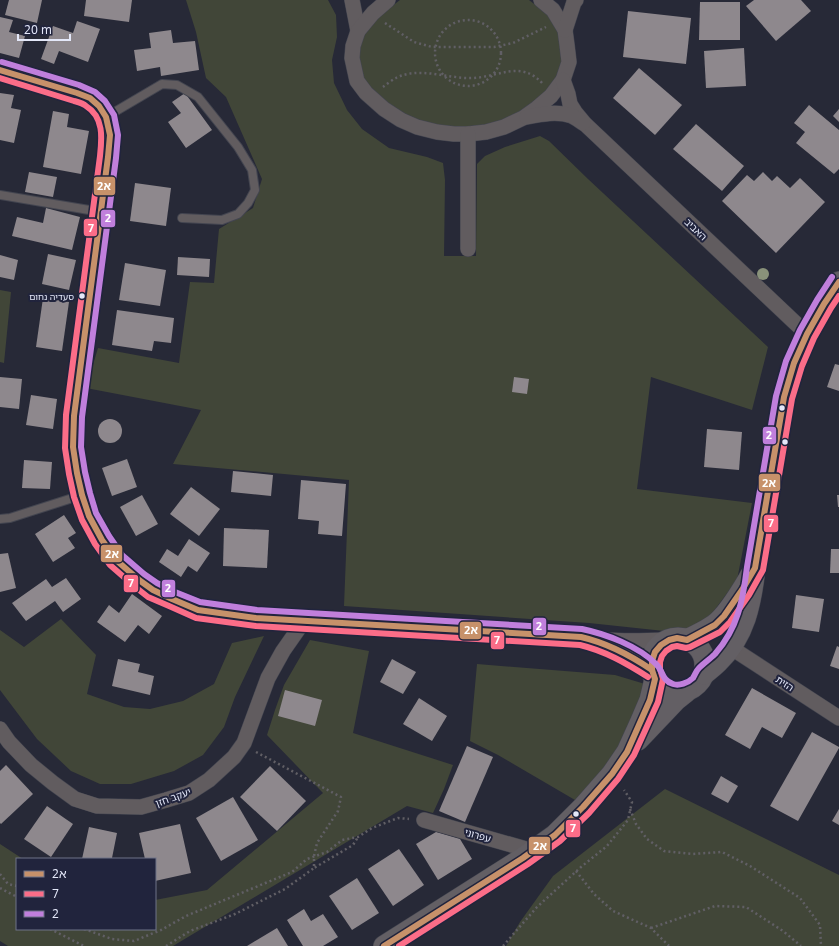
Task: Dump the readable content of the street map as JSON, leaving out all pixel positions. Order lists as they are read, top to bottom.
{
  "streets": {
    "street": [
      "האביב",
      "הזית",
      "יעקב חזן",
      "עפרוני"
    ]
  },
  "places": ["סעדיה נחום"],
  "lines": ["transit line 2", "transit line 2א", "transit line 7"],
  "legend": ["2א", "7", "2"],
  "scale_bar": "20 m"
}
